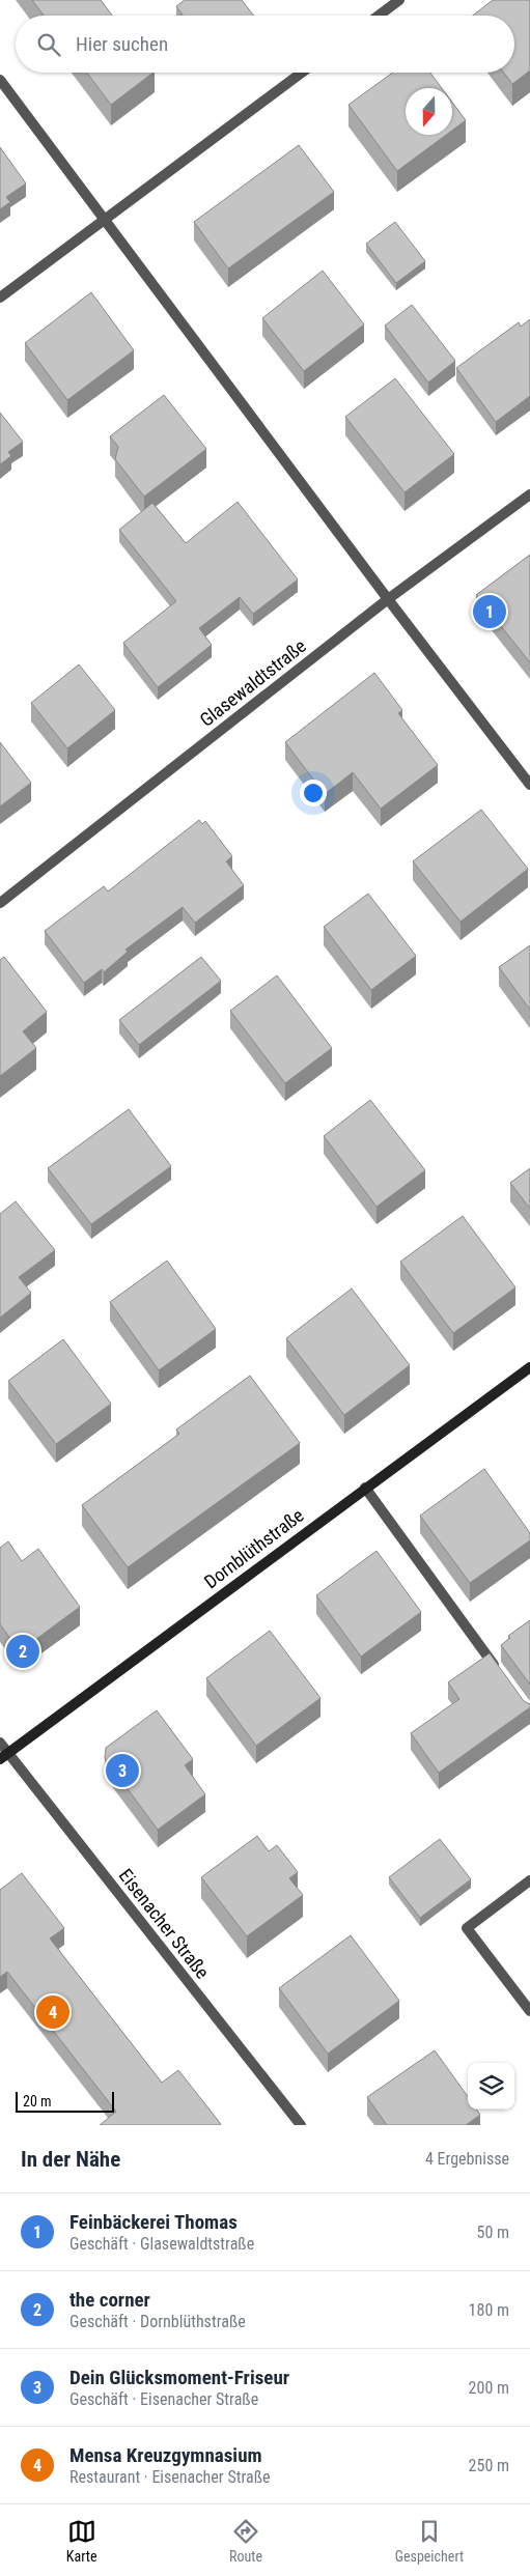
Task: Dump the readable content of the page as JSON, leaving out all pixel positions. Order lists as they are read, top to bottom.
{
  "streets": {
    "street": ["Glasewaldtstraße", "Dornblüthstraße", "Eisenacher Straße"]
  },
  "crossings": [
    ["Dornblüthstraße", "Eisenacher Straße"]
  ],
  "scale_bar": "20 m",
  "north": "bottom",
  "page": {
    "search": "Hier suchen",
    "pins": [
      "1",
      "2",
      "3",
      "4"
    ],
    "scale": "20 m",
    "heading": ["In der Nähe", "4 Ergebnisse"],
    "list": [
      {
        "mark": "1",
        "name": "Feinbäckerei Thomas",
        "note": "Geschäft · Glasewaldtstraße",
        "value": "50 m"
      },
      {
        "mark": "2",
        "name": "the corner",
        "note": "Geschäft · Dornblüthstraße",
        "value": "180 m"
      },
      {
        "mark": "3",
        "name": "Dein Glücksmoment-Friseur",
        "note": "Geschäft · Eisenacher Straße",
        "value": "200 m"
      },
      {
        "mark": "4",
        "name": "Mensa Kreuzgymnasium",
        "note": "Restaurant · Eisenacher Straße",
        "value": "250 m"
      }
    ],
    "nav": ["Karte", "Route", "Gespeichert"]
  }
}
